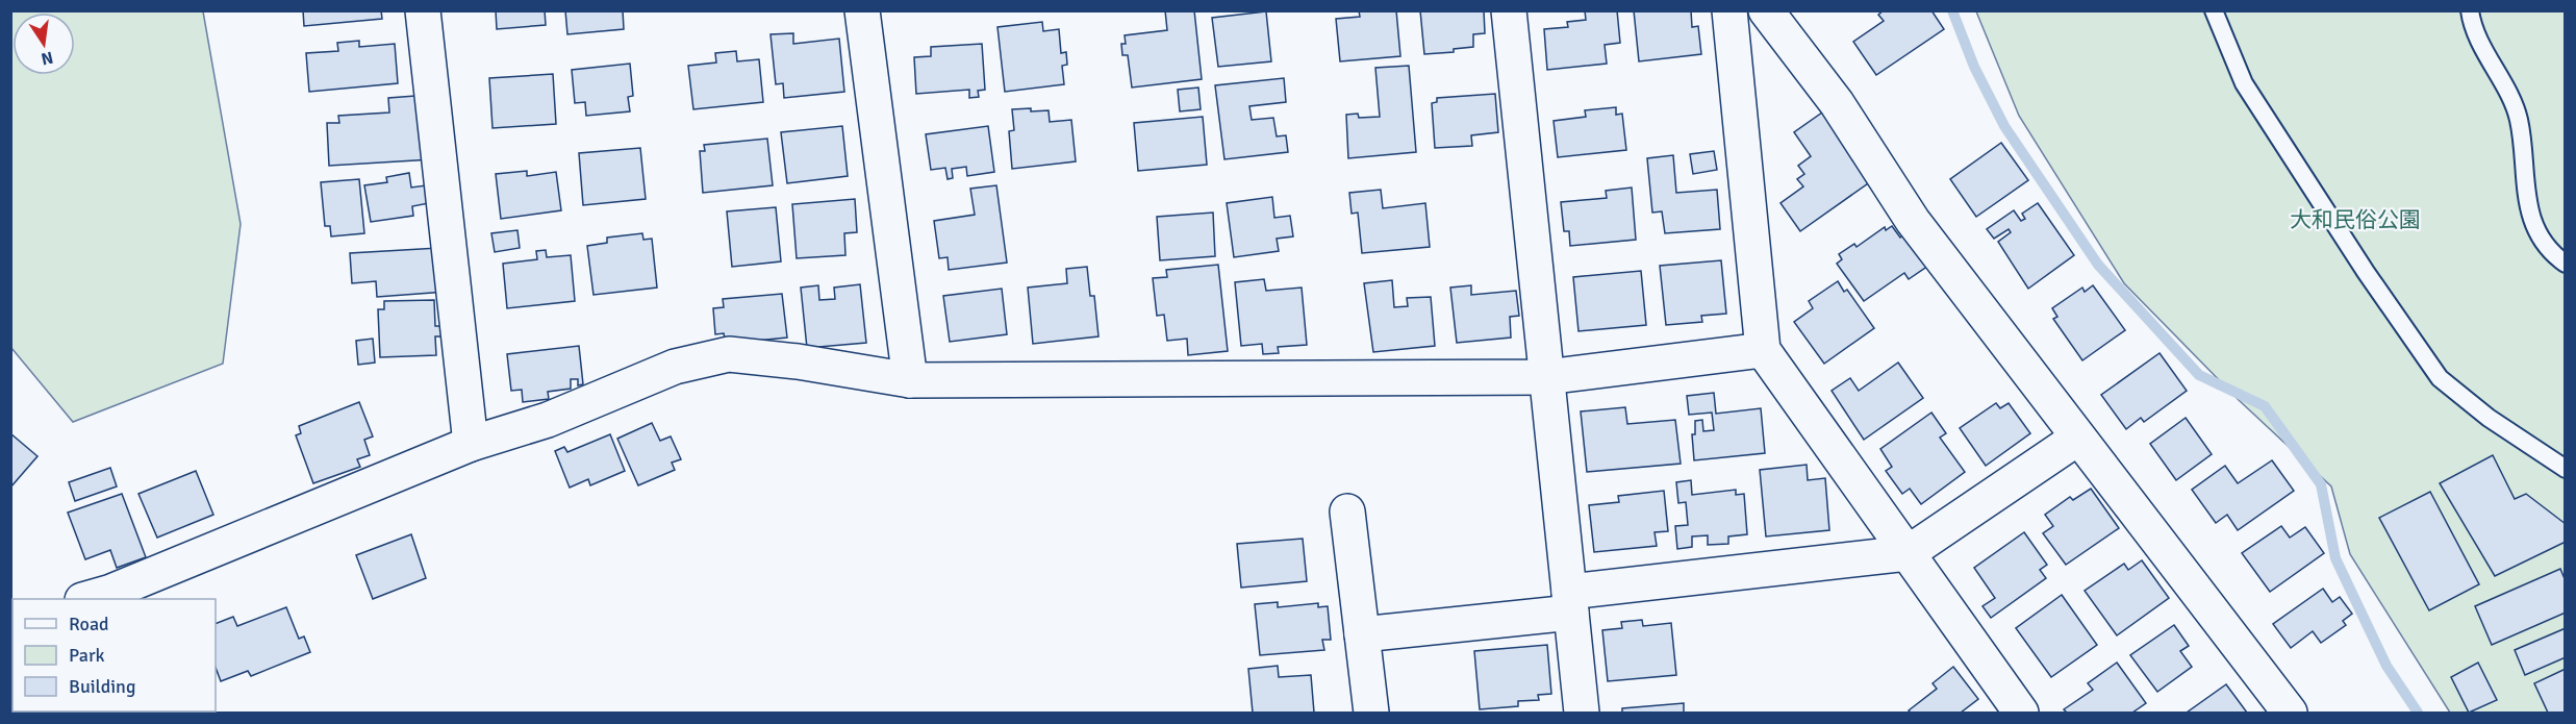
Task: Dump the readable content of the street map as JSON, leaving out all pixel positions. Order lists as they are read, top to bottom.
{
  "parks": ["大和民俗公園"],
  "legend": ["Road", "Park", "Building"],
  "north": "bottom"
}
